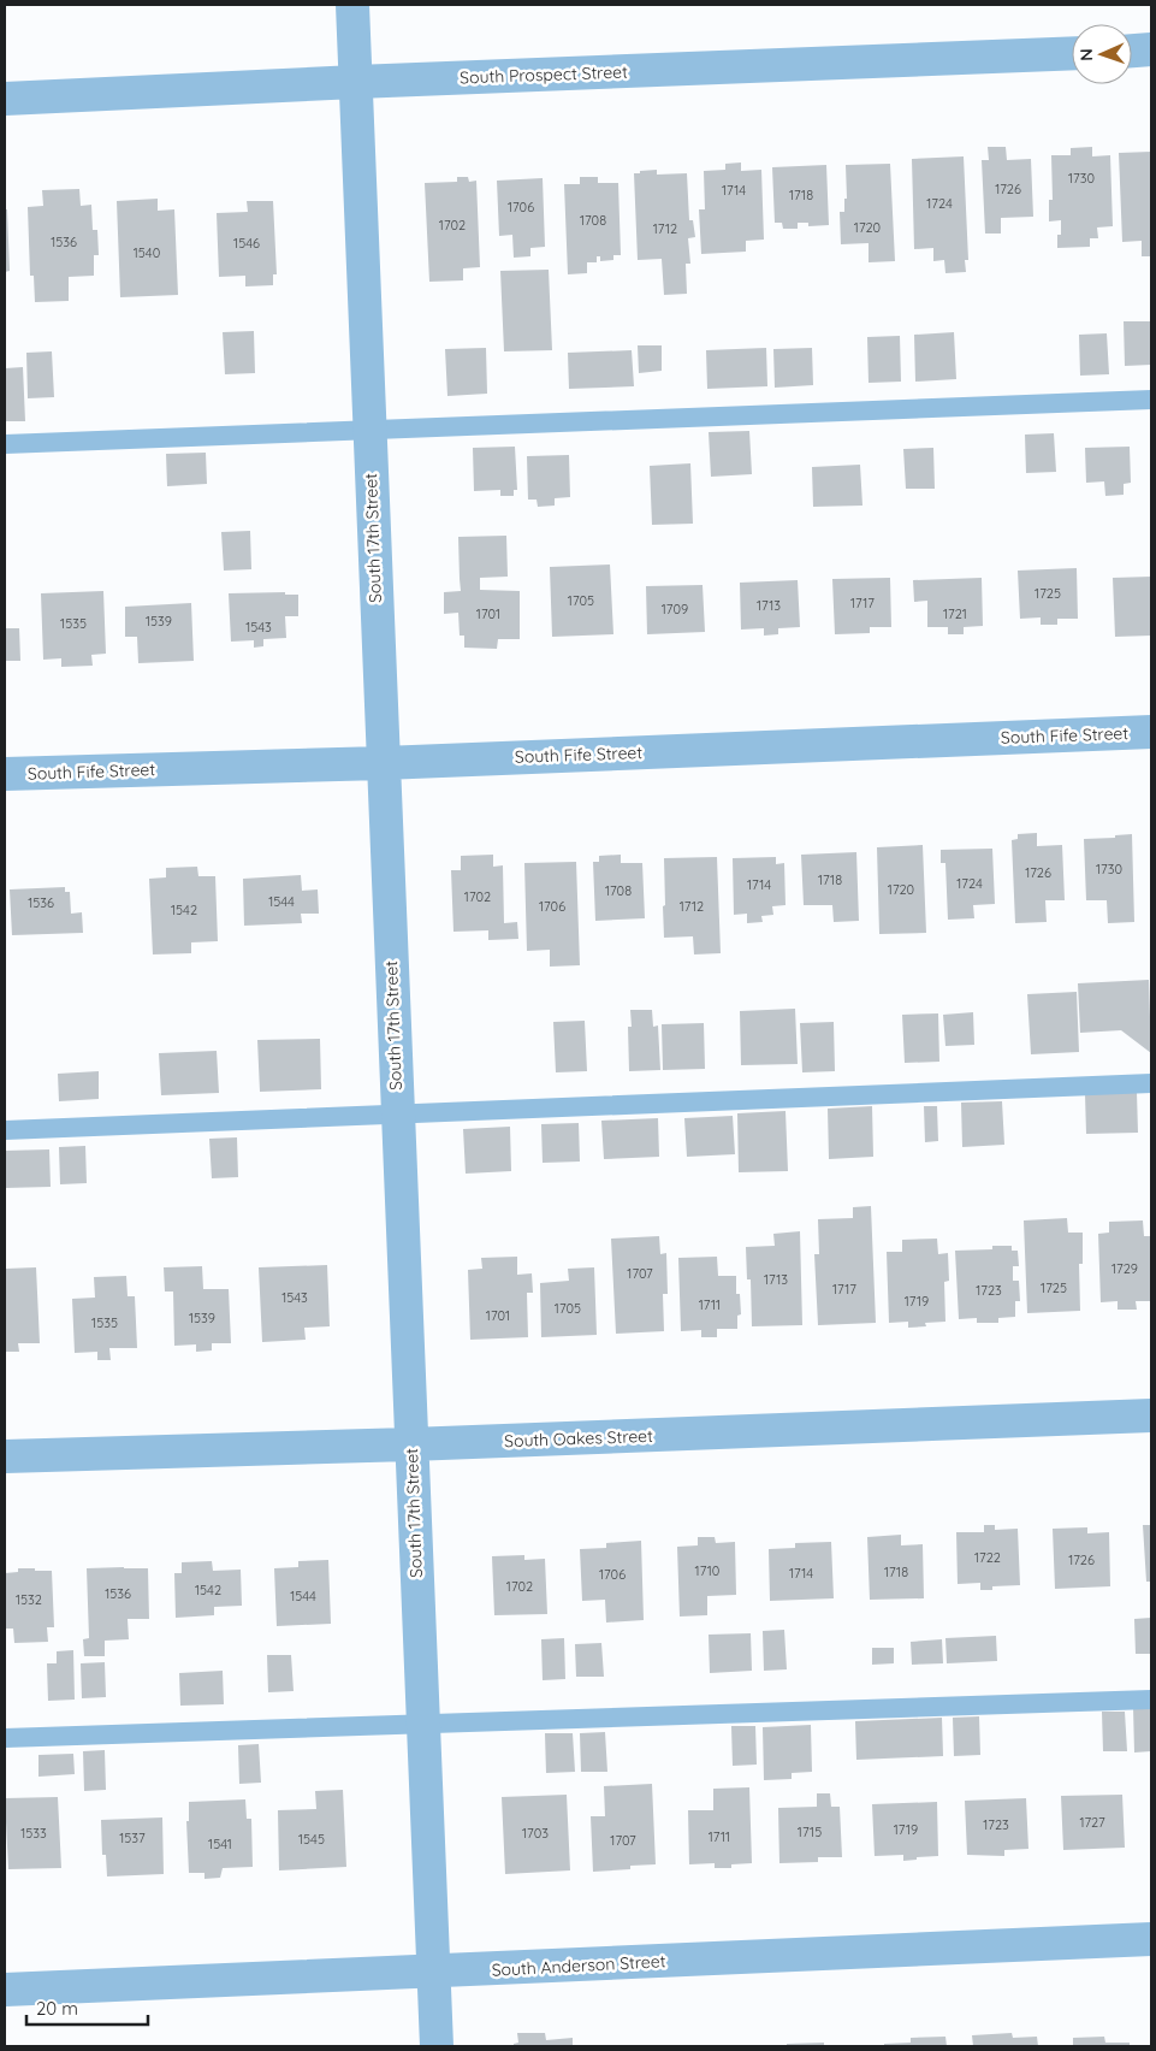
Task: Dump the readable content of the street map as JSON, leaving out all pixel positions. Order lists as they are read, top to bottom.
{
  "streets": {
    "street": [
      "South Prospect Street",
      "South 17th Street",
      "South Fife Street",
      "South Oakes Street",
      "South Anderson Street"
    ]
  },
  "crossings": [
    ["South Prospect Street", "South 17th Street"],
    ["South 17th Street", "South Fife Street"],
    ["South 17th Street", "South Oakes Street"],
    ["South 17th Street", "South Anderson Street"]
  ],
  "house_numbers": [
    "1730",
    "1726",
    "1714",
    "1718",
    "1724",
    "1706",
    "1708",
    "1702",
    "1720",
    "1712",
    "1536",
    "1546",
    "1540",
    "1725",
    "1705",
    "1717",
    "1713",
    "1709",
    "1701",
    "1721",
    "1539",
    "1535",
    "1543",
    "1730",
    "1726",
    "1718",
    "1724",
    "1714",
    "1720",
    "1708",
    "1702",
    "1544",
    "1536",
    "1706",
    "1712",
    "1542",
    "1729",
    "1707",
    "1713",
    "1725",
    "1717",
    "1723",
    "1543",
    "1719",
    "1711",
    "1705",
    "1701",
    "1539",
    "1535",
    "1722",
    "1726",
    "1710",
    "1718",
    "1714",
    "1706",
    "1702",
    "1542",
    "1536",
    "1544",
    "1532",
    "1727",
    "1723",
    "1719",
    "1715",
    "1533",
    "1703",
    "1711",
    "1537",
    "1545",
    "1707",
    "1541"
  ],
  "scale_bar": "20 m",
  "north": "left"
}
